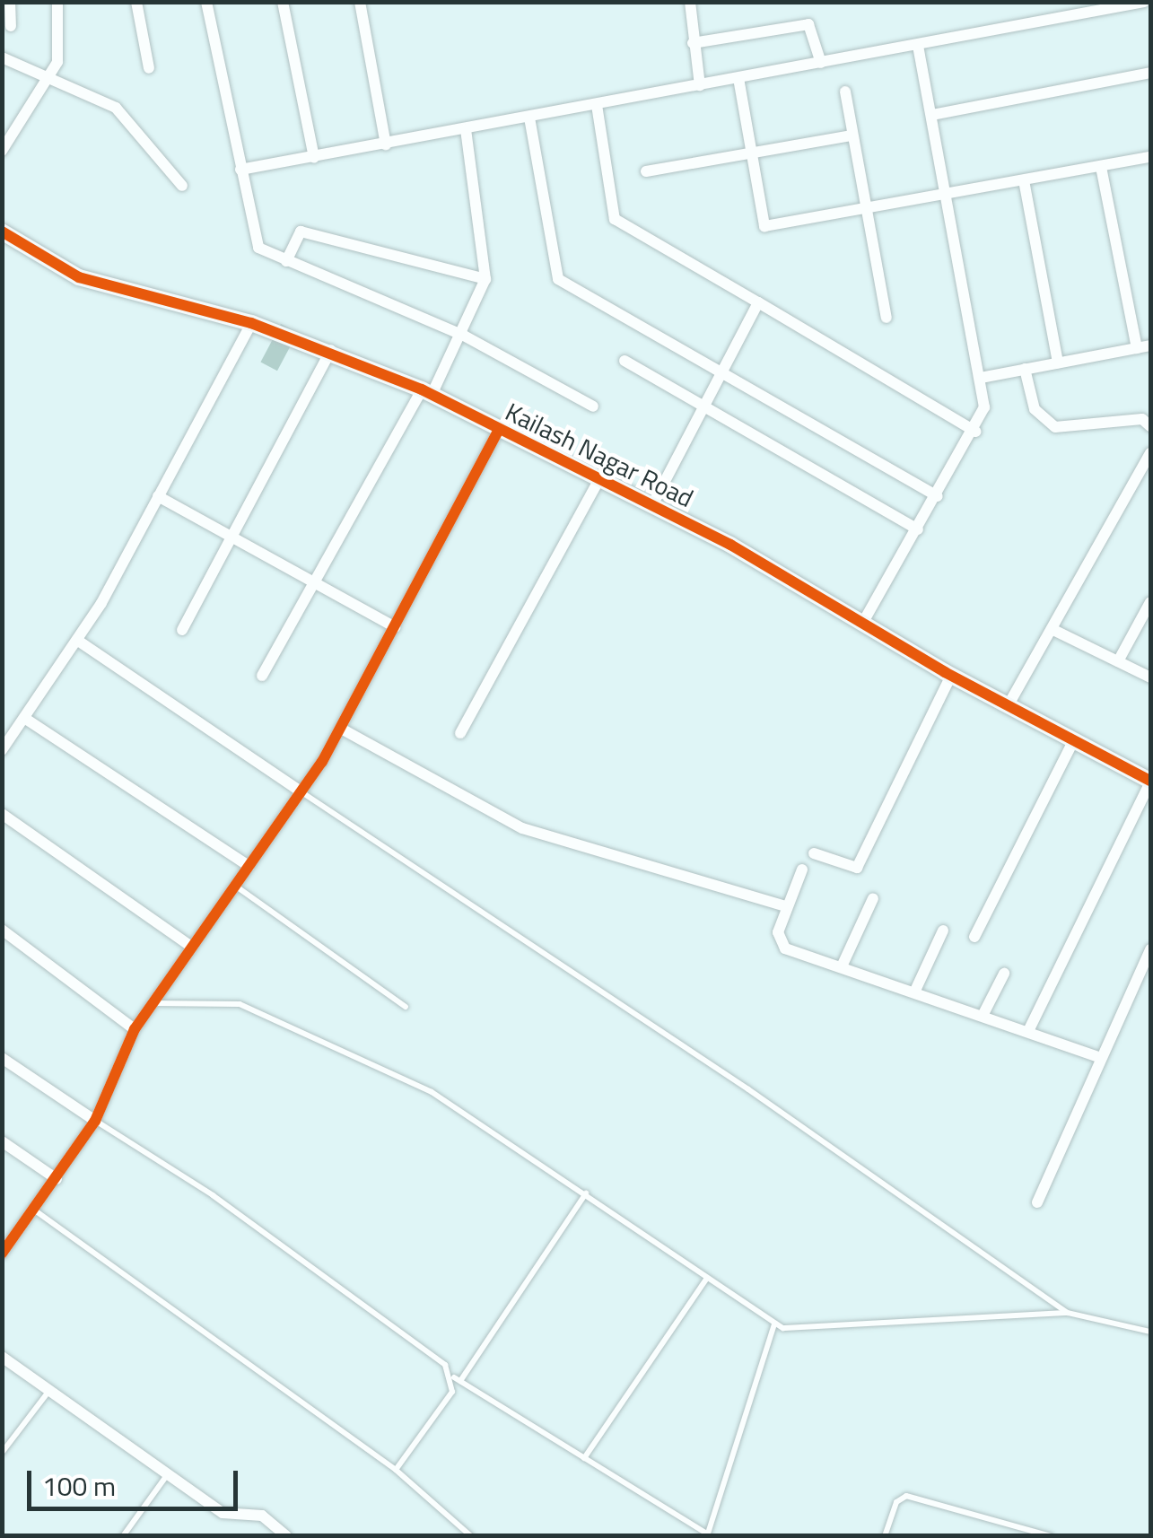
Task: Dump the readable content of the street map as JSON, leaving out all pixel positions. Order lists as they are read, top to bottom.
{
  "streets": {
    "street": ["Kailash Nagar Road"]
  },
  "scale_bar": "100 m"
}
